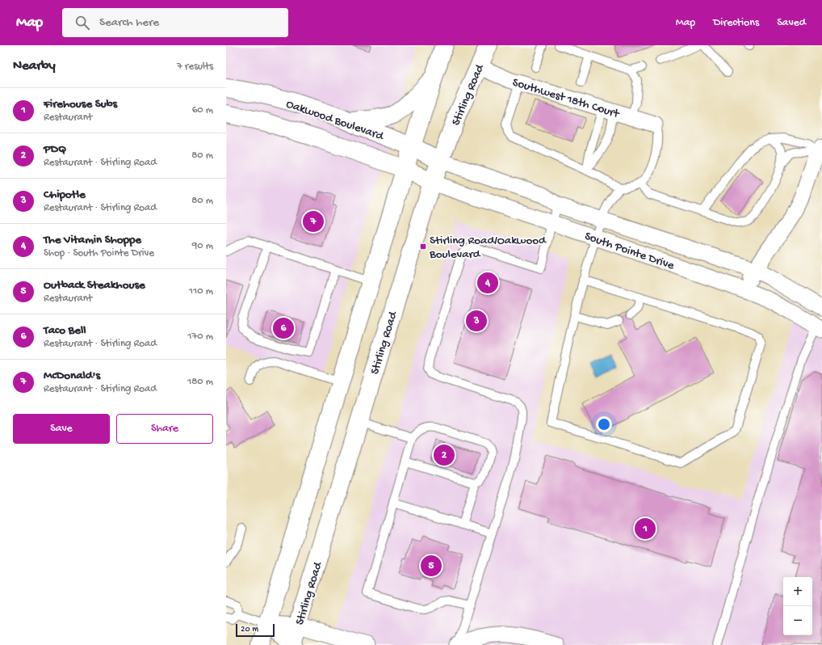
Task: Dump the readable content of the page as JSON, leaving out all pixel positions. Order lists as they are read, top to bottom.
{
  "streets": {
    "main road": ["Stirling Road", "Oakwood Boulevard"],
    "street": ["Southwest 18th Court", "South Pointe Drive"]
  },
  "crossings": [
    ["Stirling Road", "Southwest 18th Court"],
    ["Stirling Road", "Oakwood Boulevard"],
    ["Stirling Road", "South Pointe Drive"],
    ["Oakwood Boulevard", "South Pointe Drive"]
  ],
  "places": {
    "transit": ["Stirling Road/Oakwood Boulevard"]
  },
  "scale_bar": "20 m",
  "page": {
    "header": "Map",
    "search": "Search here",
    "nav": ["Map", "Directions", "Saved"],
    "heading": ["Nearby", "7 results"],
    "list": [
      {
        "mark": "1",
        "name": "Firehouse Subs",
        "note": "Restaurant",
        "value": "60 m"
      },
      {
        "mark": "2",
        "name": "PDQ",
        "note": "Restaurant · Stirling Road",
        "value": "80 m"
      },
      {
        "mark": "3",
        "name": "Chipotle",
        "note": "Restaurant · Stirling Road",
        "value": "80 m"
      },
      {
        "mark": "4",
        "name": "The Vitamin Shoppe",
        "note": "Shop · South Pointe Drive",
        "value": "90 m"
      },
      {
        "mark": "5",
        "name": "Outback Steakhouse",
        "note": "Restaurant",
        "value": "110 m"
      },
      {
        "mark": "6",
        "name": "Taco Bell",
        "note": "Restaurant · Stirling Road",
        "value": "170 m"
      },
      {
        "mark": "7",
        "name": "McDonald's",
        "note": "Restaurant · Stirling Road",
        "value": "180 m"
      }
    ],
    "pins": [
      "7",
      "4",
      "3",
      "6",
      "2",
      "1",
      "5"
    ],
    "buttons": ["Save", "Share"],
    "map_buttons": ["+", "−"],
    "scale": "20 m"
  }
}
